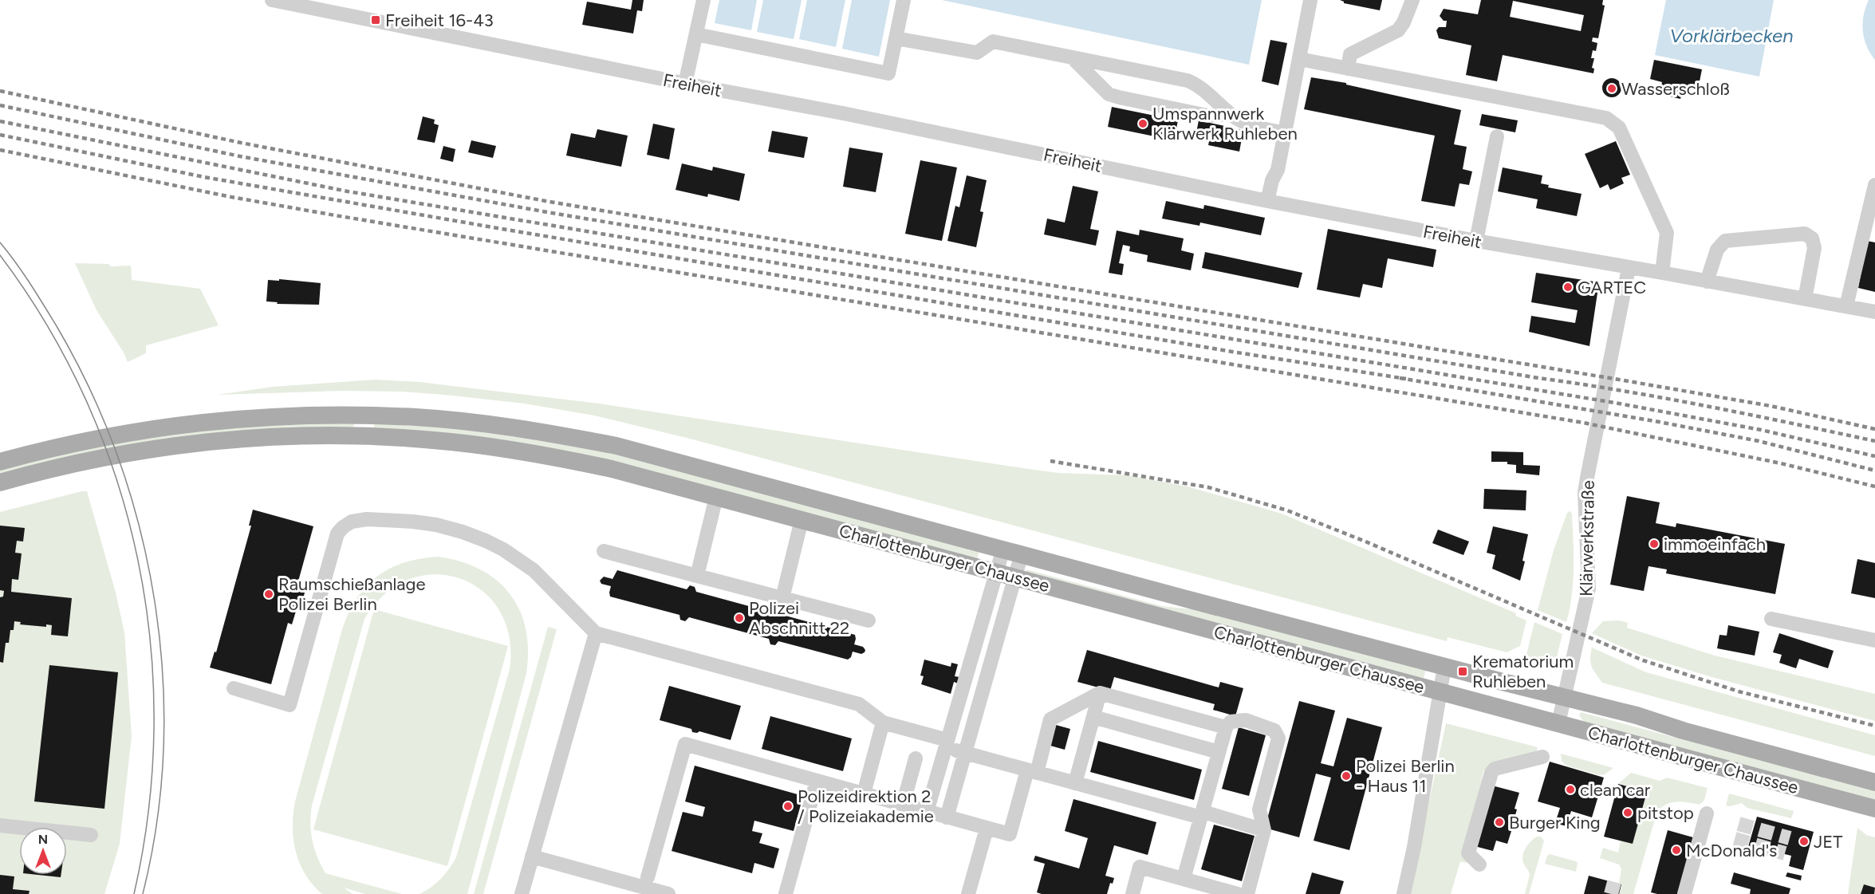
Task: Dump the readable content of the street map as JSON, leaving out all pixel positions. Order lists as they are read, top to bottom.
{
  "streets": {
    "main road": ["Charlottenburger Chaussee"],
    "street": ["Freiheit", "Klärwerkstraße"]
  },
  "crossings": [
    ["Freiheit", "Klärwerkstraße"],
    ["Klärwerkstraße", "Charlottenburger Chaussee"]
  ],
  "water": ["Vorklärbecken"],
  "places": {
    "transit": ["Freiheit 16-43", "Krematorium Ruhleben"],
    "other": [
      "Wasserschloß",
      "Umspannwerk Klärwerk Ruhleben",
      "GARTEC",
      "immoeinfach",
      "Raumschießanlage Polizei Berlin",
      "Polizei Abschnitt 22",
      "Polizei Berlin - Haus 11",
      "clean car",
      "Polizeidirektion 2 / Polizeiakademie",
      "pitstop",
      "Burger King",
      "JET",
      "McDonald's"
    ]
  },
  "north": "top"
}
